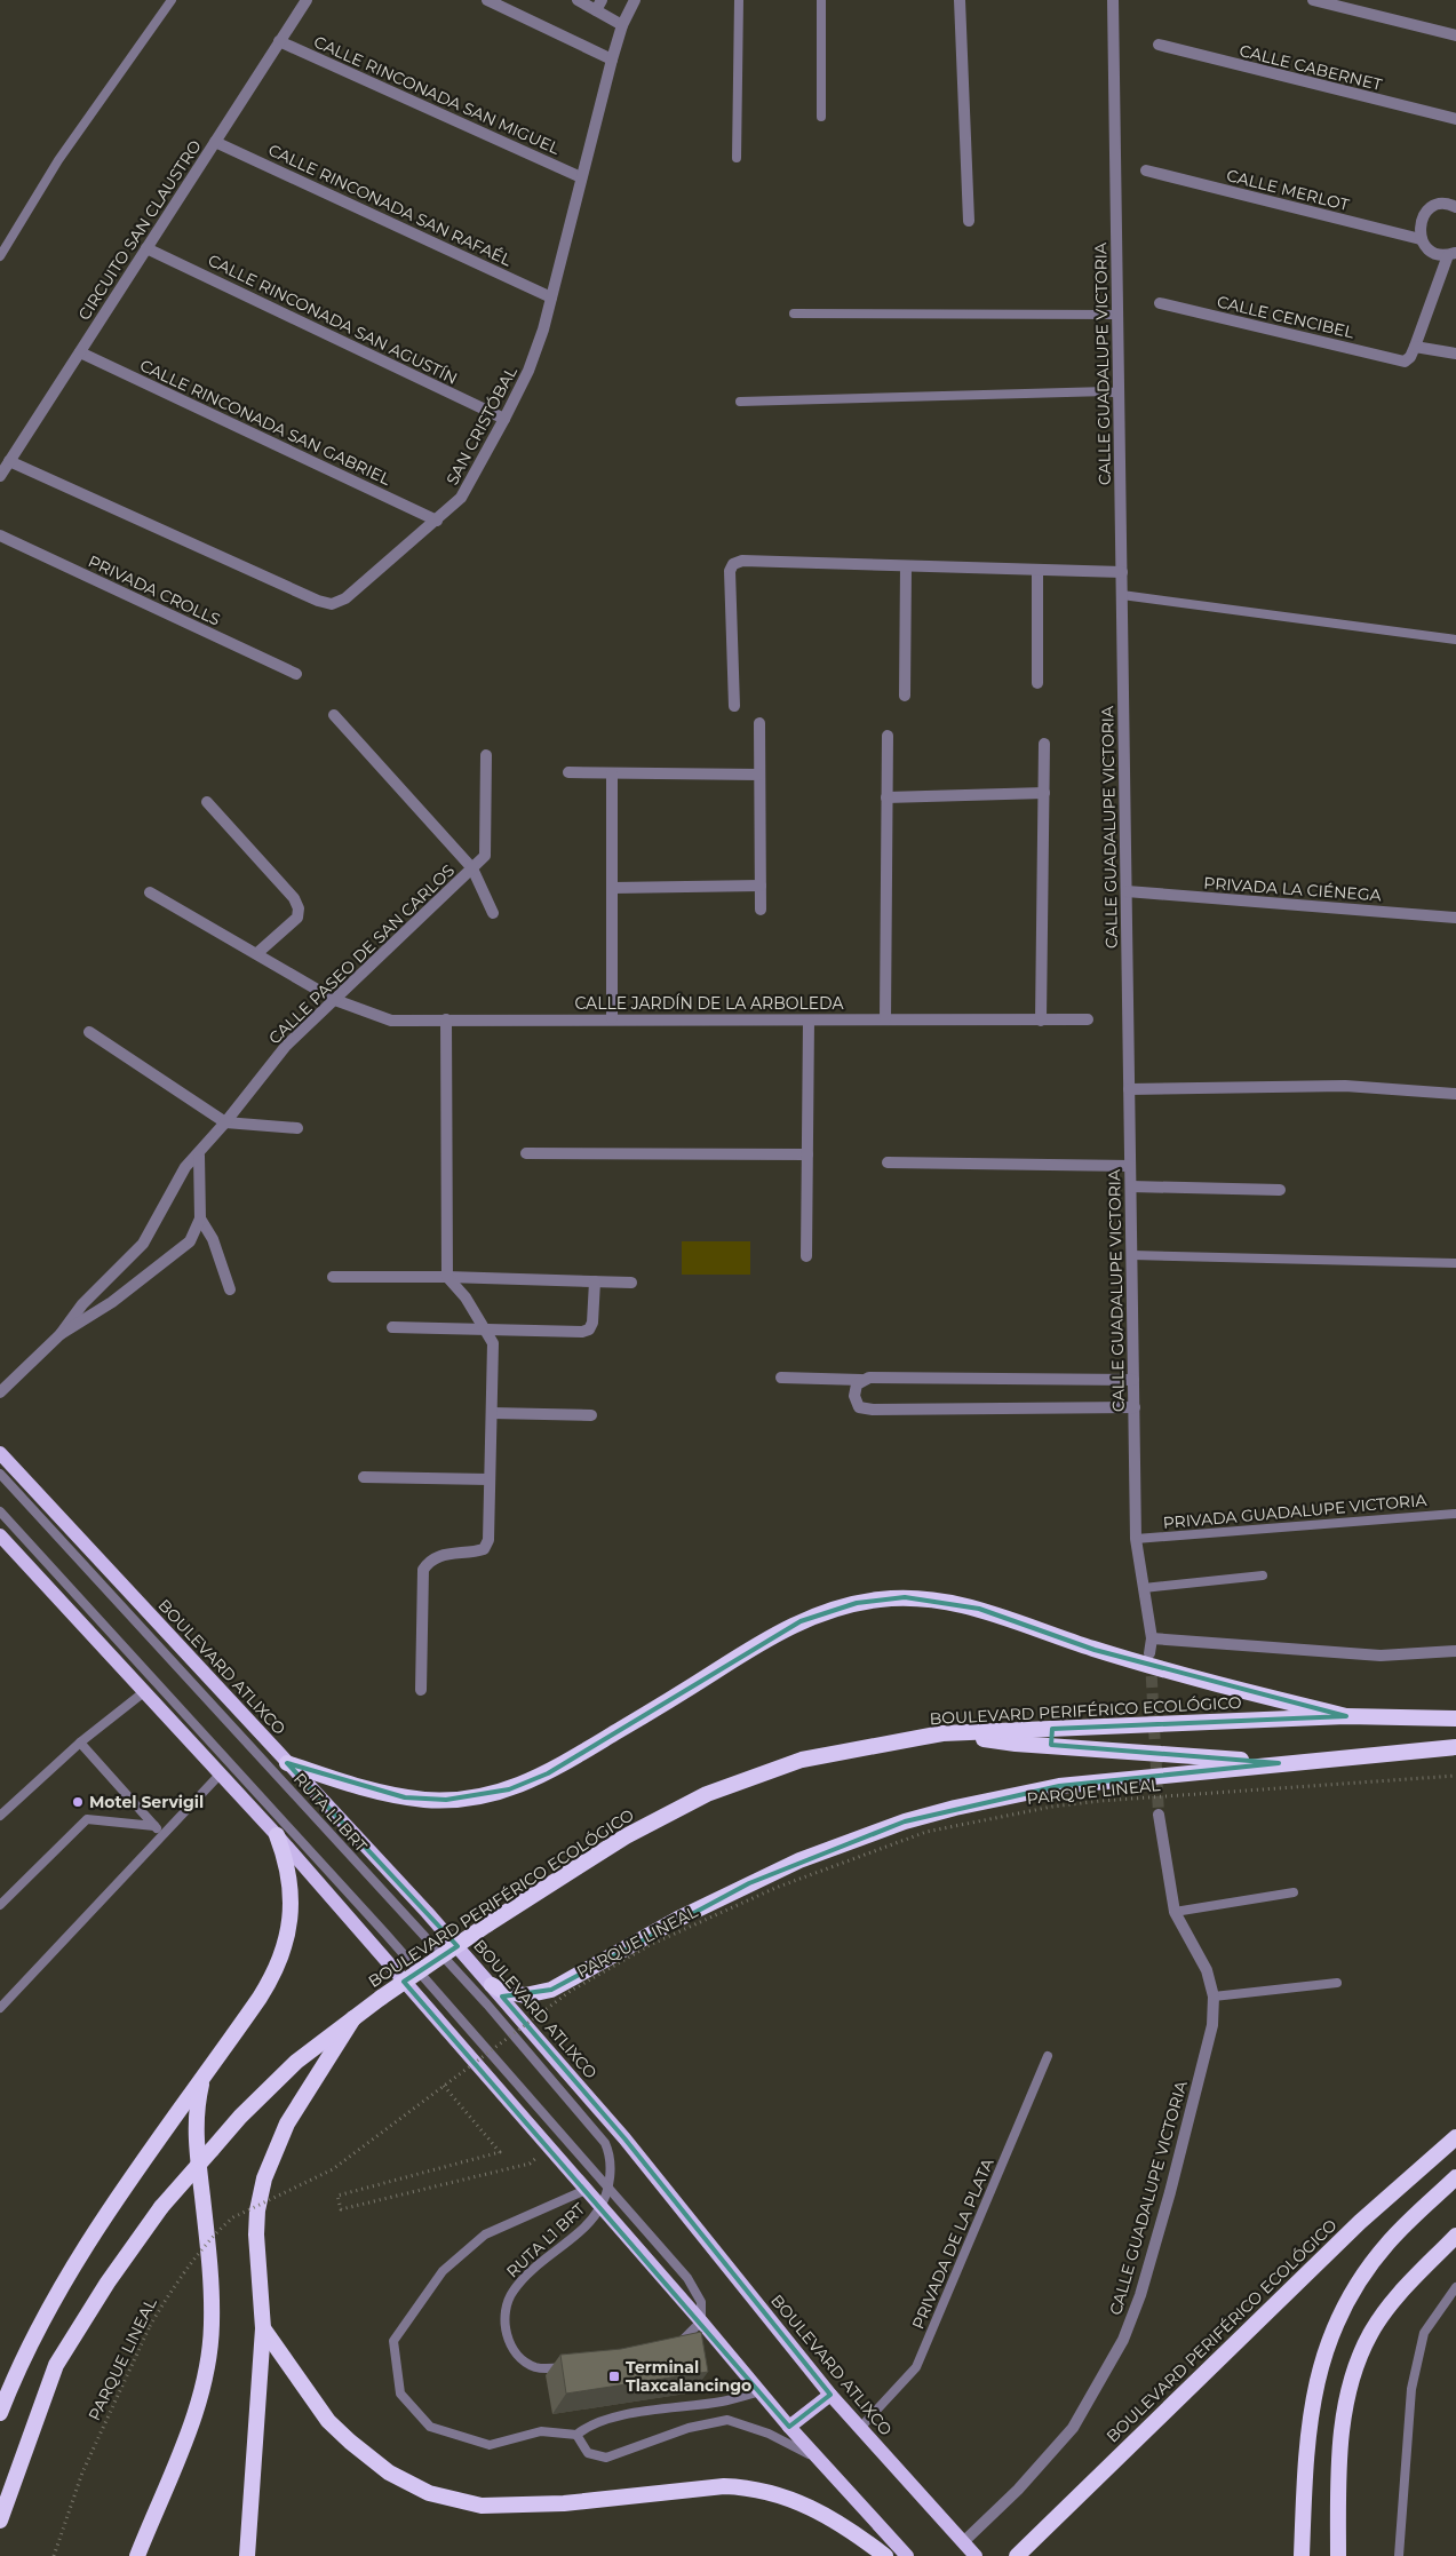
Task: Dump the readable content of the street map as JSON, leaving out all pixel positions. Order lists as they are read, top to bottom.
{
  "streets": {
    "highway": ["BOULEVARD PERIFÉRICO ECOLÓGICO"],
    "main road": ["BOULEVARD ATLIXCO"],
    "street": [
      "CALLE CABERNET",
      "CALLE RINCONADA SAN MIGUEL",
      "CALLE MERLOT",
      "CALLE RINCONADA SAN RAFAÉL",
      "CIRCUITO SAN CLAUSTRO",
      "CALLE CENCIBEL",
      "CALLE RINCONADA SAN AGUSTÍN",
      "CALLE GUADALUPE VICTORIA",
      "CALLE RINCONADA SAN GABRIEL",
      "SAN CRISTÓBAL",
      "PRIVADA CROLLS",
      "PRIVADA LA CIÉNEGA",
      "CALLE PASEO DE SAN CARLOS",
      "CALLE JARDÍN DE LA ARBOLEDA"
    ],
    "lane": ["PRIVADA GUADALUPE VICTORIA", "RUTA L1 BRT", "PRIVADA DE LA PLATA"],
    "path": ["PARQUE LINEAL"]
  },
  "crossings": [
    ["CALLE RINCONADA SAN MIGUEL", "CIRCUITO SAN CLAUSTRO"],
    ["CALLE RINCONADA SAN MIGUEL", "SAN CRISTÓBAL"],
    ["CALLE RINCONADA SAN RAFAÉL", "CIRCUITO SAN CLAUSTRO"],
    ["CALLE RINCONADA SAN RAFAÉL", "SAN CRISTÓBAL"],
    ["CIRCUITO SAN CLAUSTRO", "CALLE RINCONADA SAN AGUSTÍN"],
    ["CIRCUITO SAN CLAUSTRO", "CALLE RINCONADA SAN GABRIEL"],
    ["CIRCUITO SAN CLAUSTRO", "SAN CRISTÓBAL"],
    ["CALLE RINCONADA SAN AGUSTÍN", "SAN CRISTÓBAL"],
    ["CALLE GUADALUPE VICTORIA", "PRIVADA LA CIÉNEGA"],
    ["CALLE GUADALUPE VICTORIA", "PRIVADA GUADALUPE VICTORIA"],
    ["CALLE GUADALUPE VICTORIA", "BOULEVARD ATLIXCO"],
    ["CALLE RINCONADA SAN GABRIEL", "SAN CRISTÓBAL"],
    ["CALLE PASEO DE SAN CARLOS", "CALLE JARDÍN DE LA ARBOLEDA"],
    ["BOULEVARD ATLIXCO", "PRIVADA DE LA PLATA"]
  ],
  "places": {
    "other": ["Motel Servigil"],
    "transit": ["Terminal Tlaxcalancingo"]
  }
}
